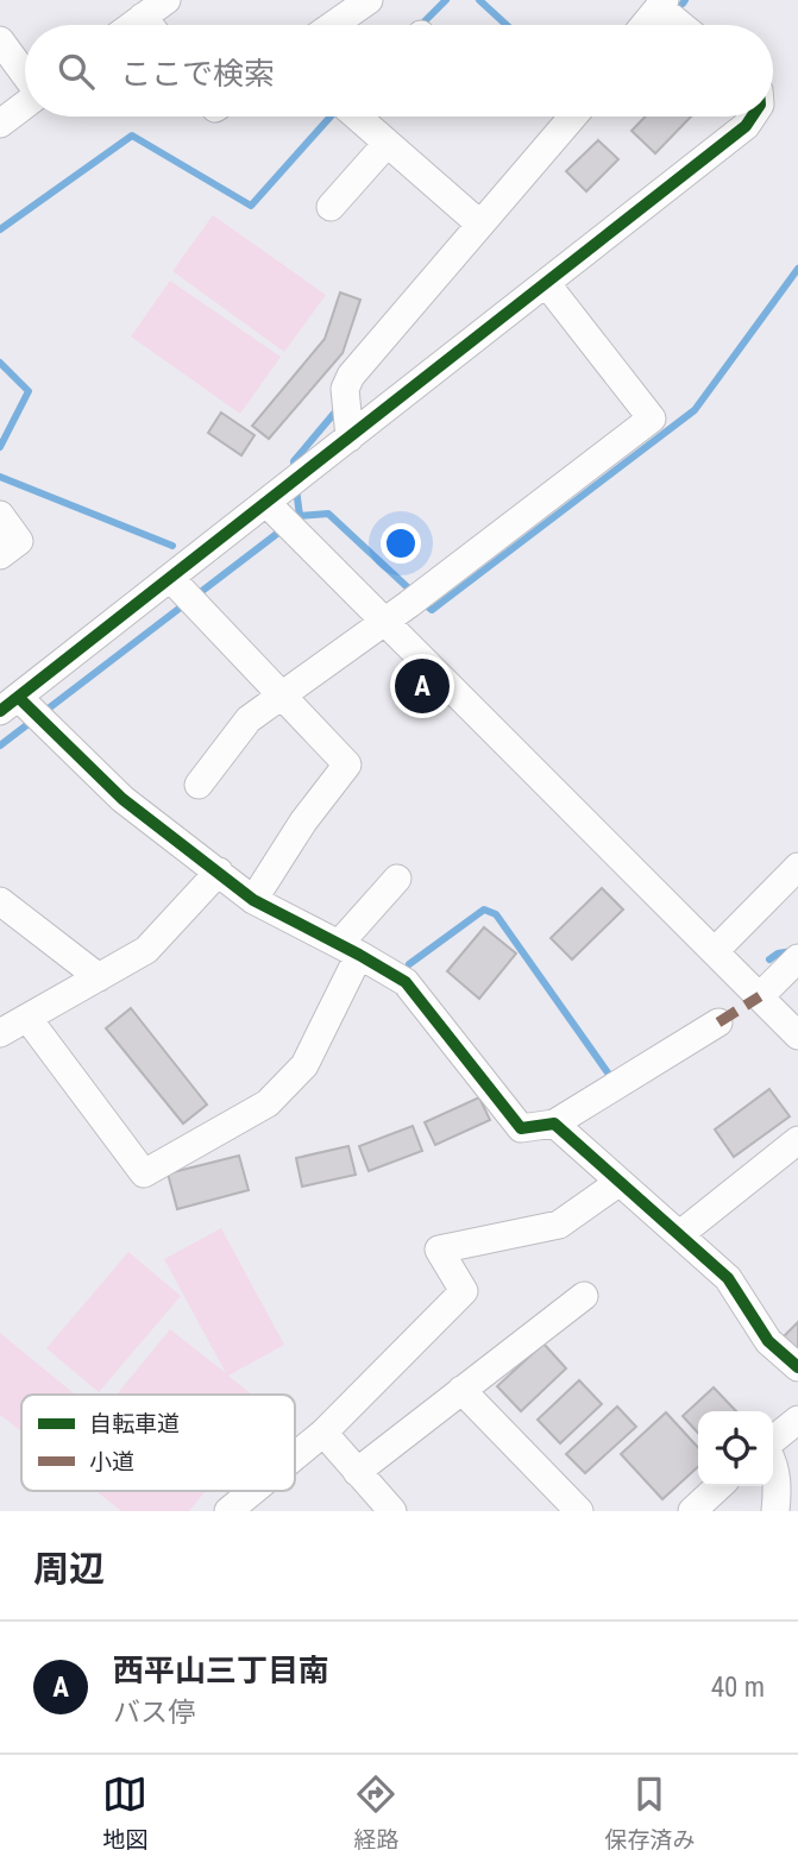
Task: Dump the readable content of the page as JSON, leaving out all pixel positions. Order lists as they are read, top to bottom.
{
  "legend": ["自転車道", "小道"],
  "page": {
    "search": "ここで検索",
    "pins": "A",
    "heading": "周辺",
    "list": [
      {
        "mark": "A",
        "name": "西平山三丁目南",
        "note": "バス停",
        "value": "40 m"
      }
    ],
    "nav": ["地図", "経路", "保存済み"]
  }
}
